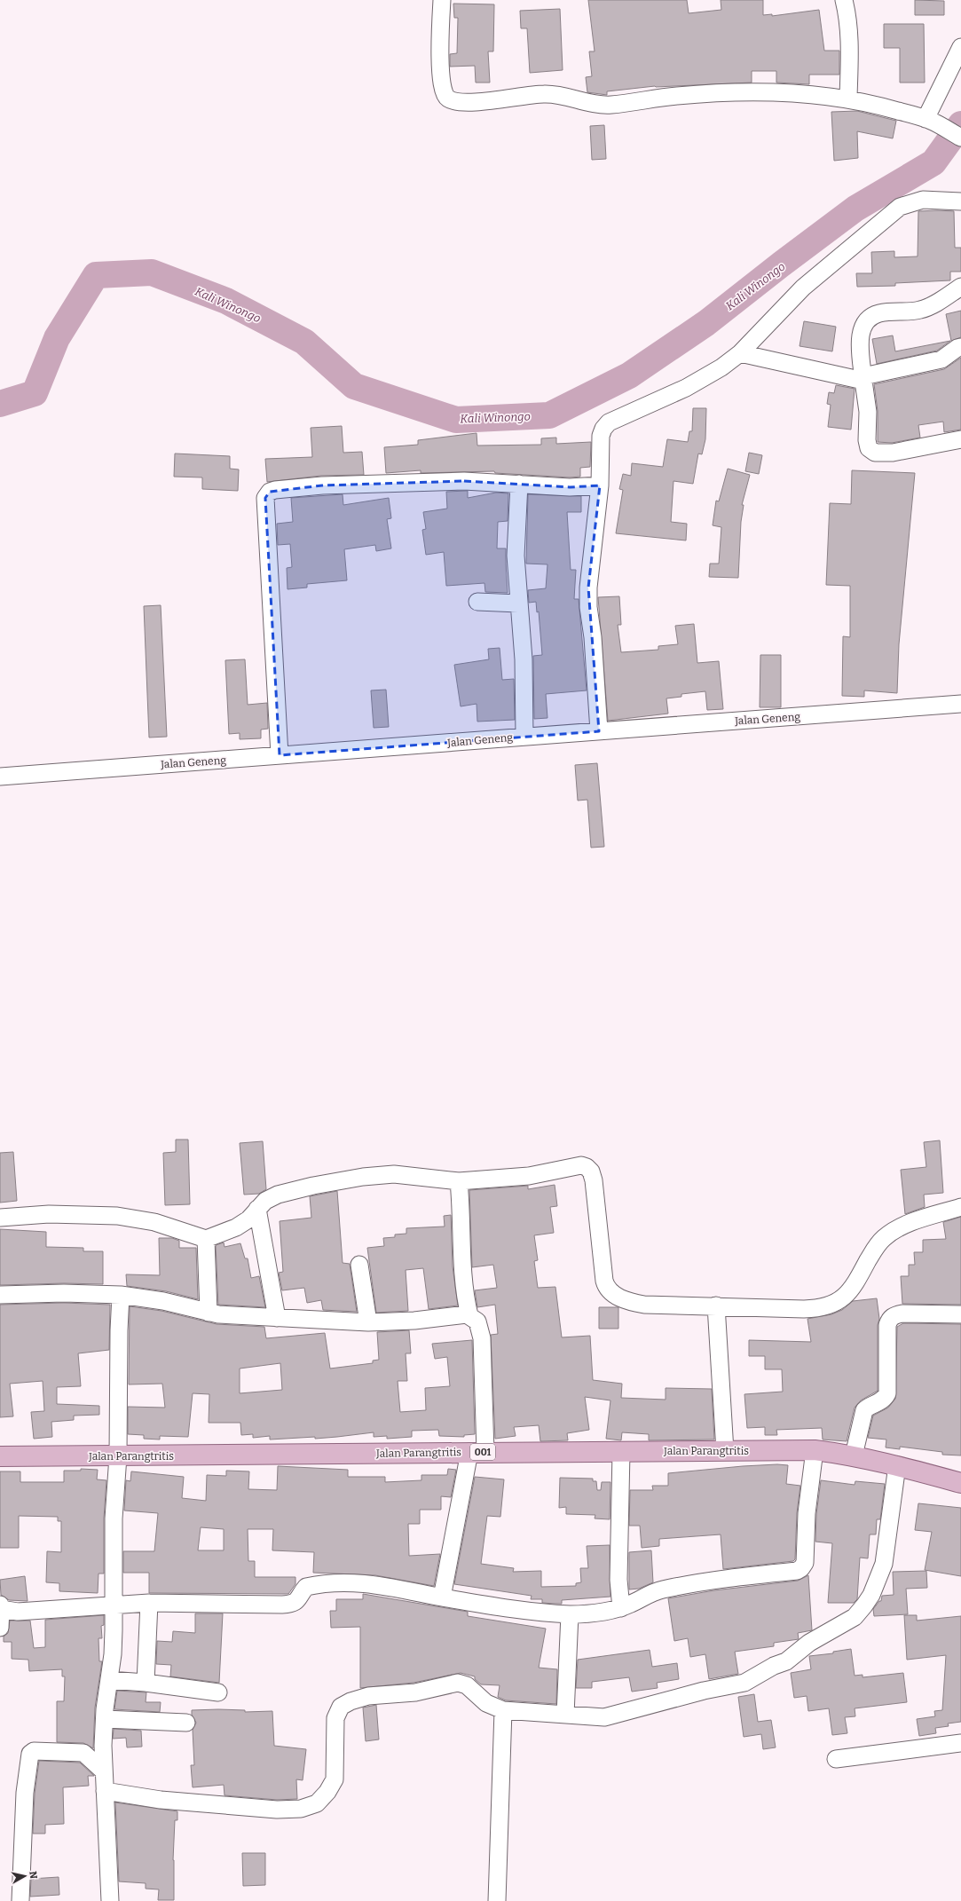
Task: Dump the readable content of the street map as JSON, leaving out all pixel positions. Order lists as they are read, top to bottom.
{
  "streets": {
    "main road": ["Jalan Parangtritis", "001"],
    "street": ["Jalan Geneng"]
  },
  "water": ["Kali Winongo"],
  "north": "right"
}
